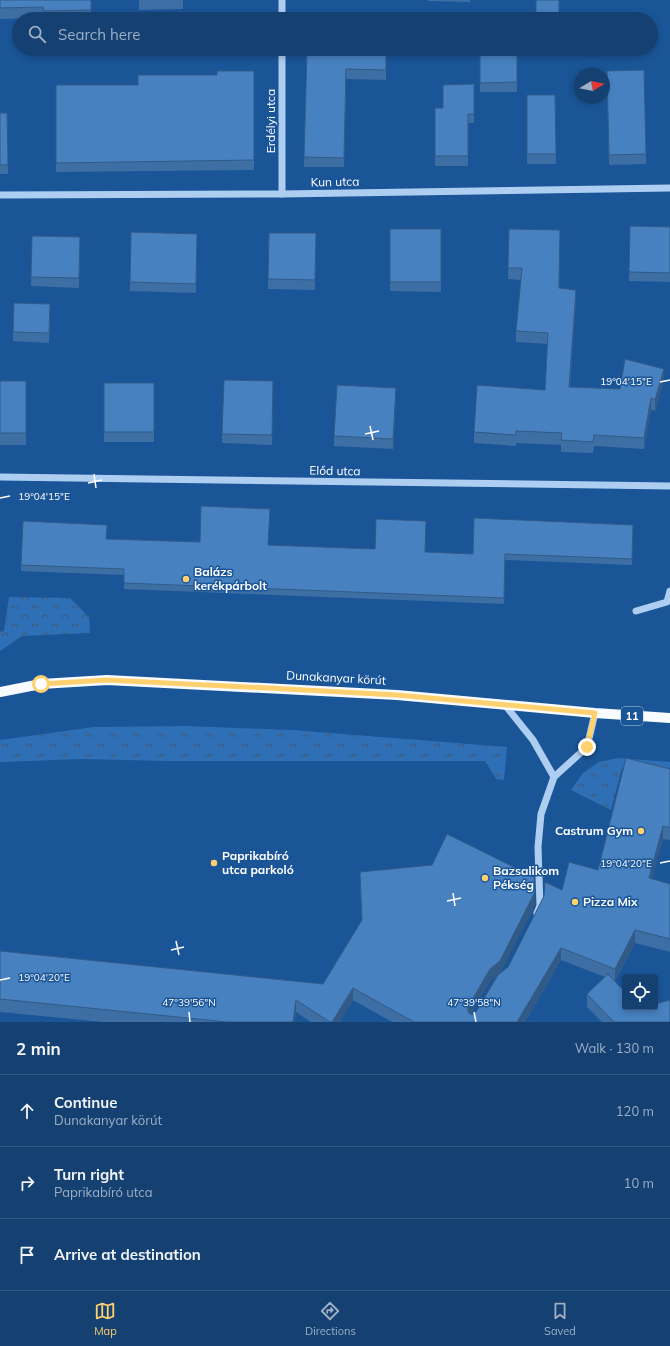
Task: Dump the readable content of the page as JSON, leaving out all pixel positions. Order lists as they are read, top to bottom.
{
  "streets": {
    "main road": ["Dunakanyar körút", "11"],
    "street": ["Erdélyi utca", "Kun utca", "Előd utca"]
  },
  "crossings": [
    ["Erdélyi utca", "Kun utca"]
  ],
  "places": [
    "Balázs kerékpárbolt",
    "Castrum Gym",
    "Paprikabíró utca parkoló",
    "Bazsalikom Pékség",
    "Pizza Mix"
  ],
  "north": "right",
  "page": {
    "search": "Search here",
    "heading": ["2 min", "Walk · 130 m"],
    "list": [
      ["Continue", "Dunakanyar körút", "120 m"],
      ["Turn right", "Paprikabíró utca", "10 m"],
      "Arrive at destination"
    ],
    "nav": ["Map", "Directions", "Saved"]
  },
  "coordinates": [
    "19°04'15\"E",
    "19°04'20\"E",
    "47°39'56\"N",
    "47°39'58\"N"
  ]
}
